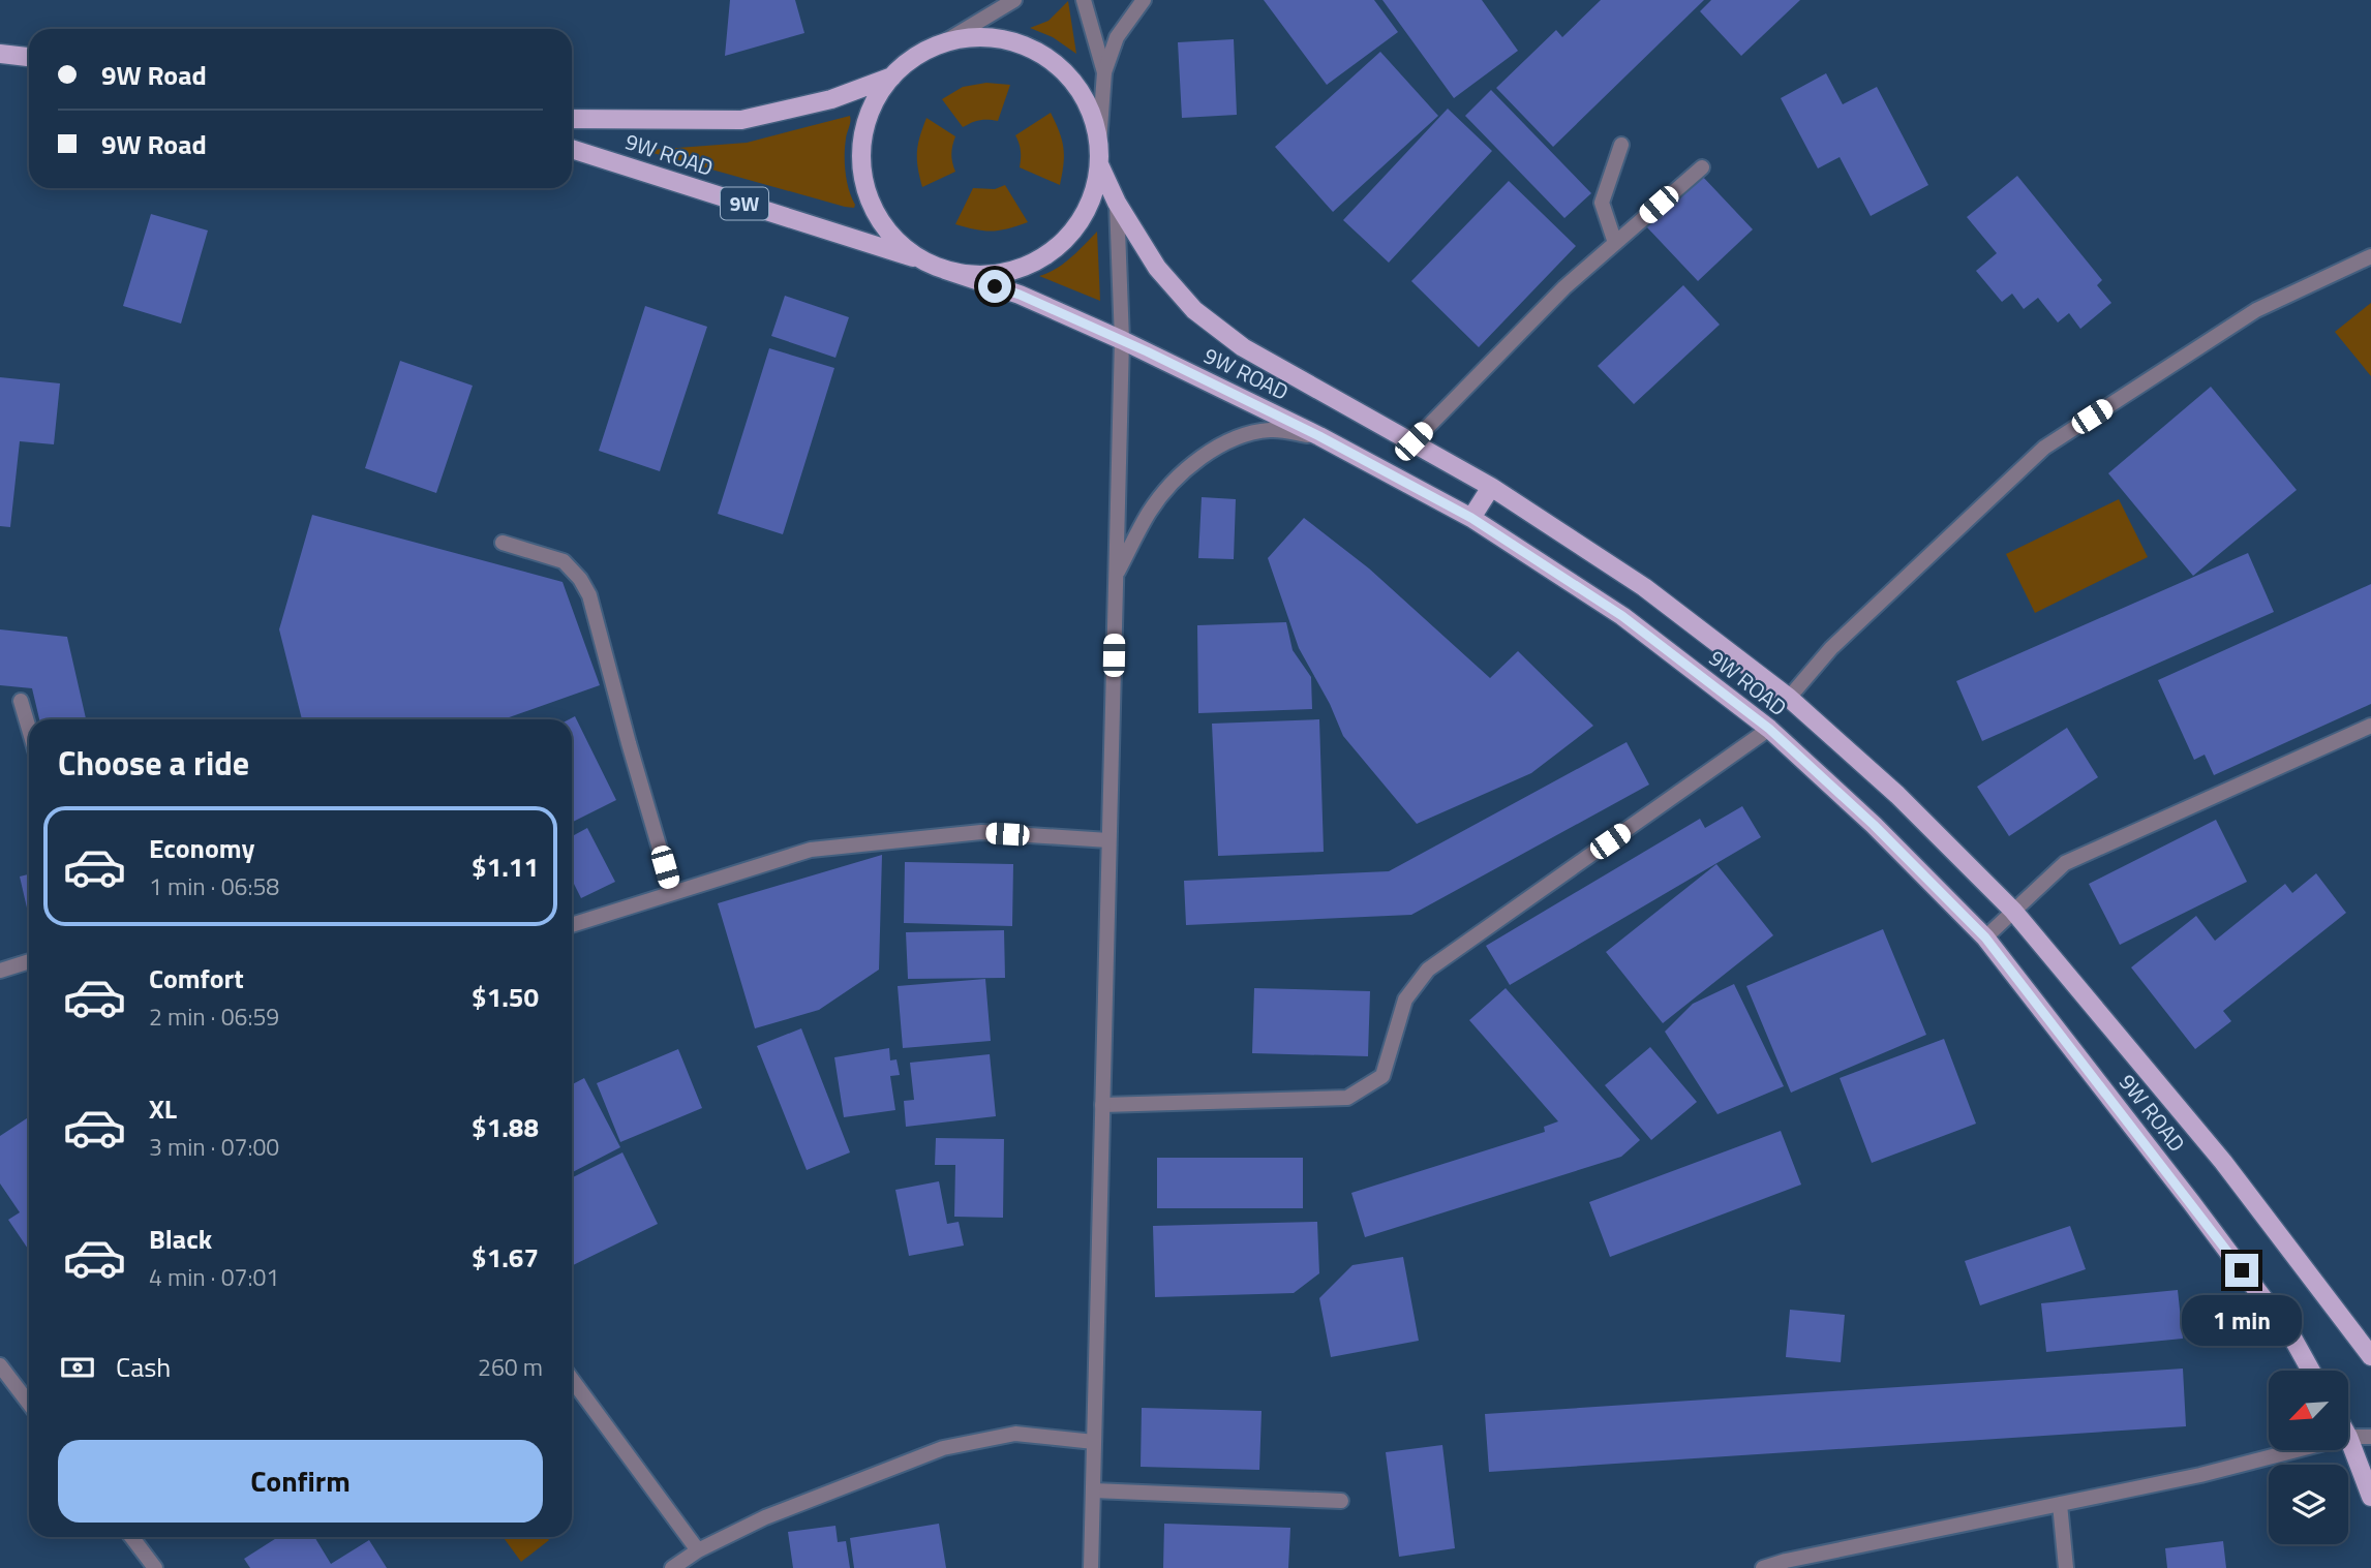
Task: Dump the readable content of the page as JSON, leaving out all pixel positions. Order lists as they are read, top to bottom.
{
  "streets": {
    "main road": ["9W ROAD", "9W"]
  },
  "north": "bottom left",
  "page": {
    "banner": ["9W Road", "9W Road"],
    "heading": "Choose a ride",
    "list": [
      {
        "name": "Economy",
        "note": "1 min · 06:58",
        "value": "$1.11"
      },
      {
        "name": "Comfort",
        "note": "2 min · 06:59",
        "value": "$1.50"
      },
      {
        "name": "XL",
        "note": "3 min · 07:00",
        "value": "$1.88"
      },
      {
        "name": "Black",
        "note": "4 min · 07:01",
        "value": "$1.67"
      }
    ],
    "bubble": "1 min",
    "pay": ["Cash", "260 m"],
    "buttons": "Confirm"
  }
}
